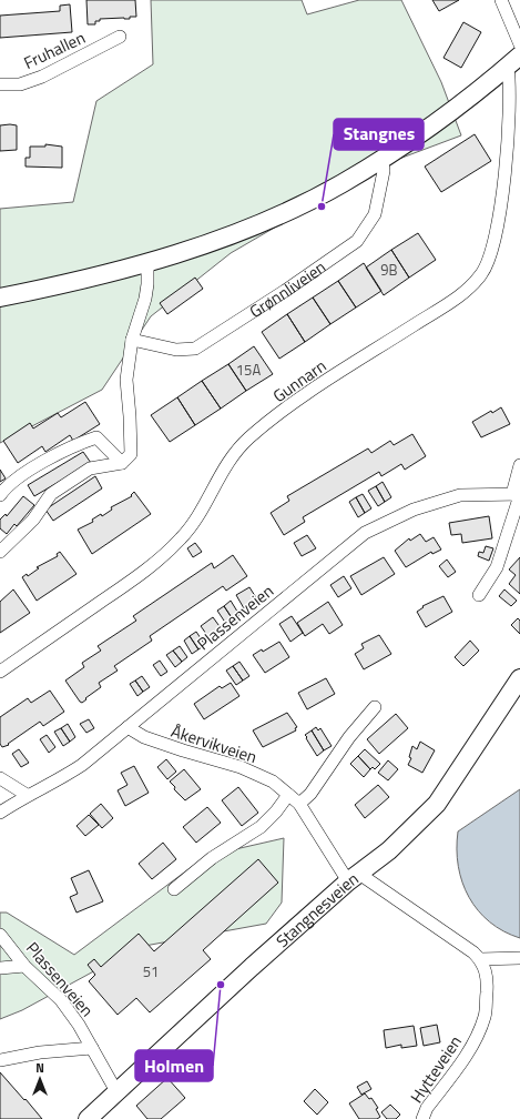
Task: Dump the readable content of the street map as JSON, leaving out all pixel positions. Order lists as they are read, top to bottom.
{
  "streets": {
    "main road": ["Stangnesveien"],
    "street": [
      "Fruhallen",
      "Grønnliveien",
      "Gunnarn",
      "Plassenveien",
      "Åkervikveien",
      "Hytteveien"
    ]
  },
  "crossings": [
    ["Plassenveien", "Åkervikveien"],
    ["Plassenveien", "Stangnesveien"],
    ["Åkervikveien", "Stangnesveien"]
  ],
  "places": ["Stangnes", "Holmen"],
  "house_numbers": ["9B", "15A", "51"],
  "north": "top"
}
